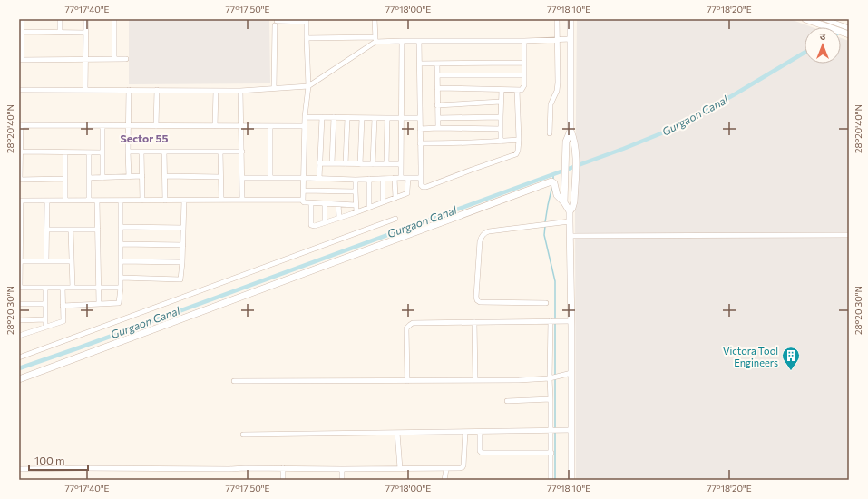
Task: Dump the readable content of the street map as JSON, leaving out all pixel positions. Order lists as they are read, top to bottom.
{
  "districts": ["Sector 55"],
  "water": ["Gurgaon Canal"],
  "places": {
    "building": ["Victora Tool Engineers"]
  },
  "scale_bar": "100 m",
  "north": "top",
  "coordinates": [
    "77°17'40\"E",
    "77°17'50\"E",
    "77°18'00\"E",
    "77°18'10\"E",
    "77°18'20\"E",
    "28°20'40\"N",
    "28°20'30\"N"
  ]
}
